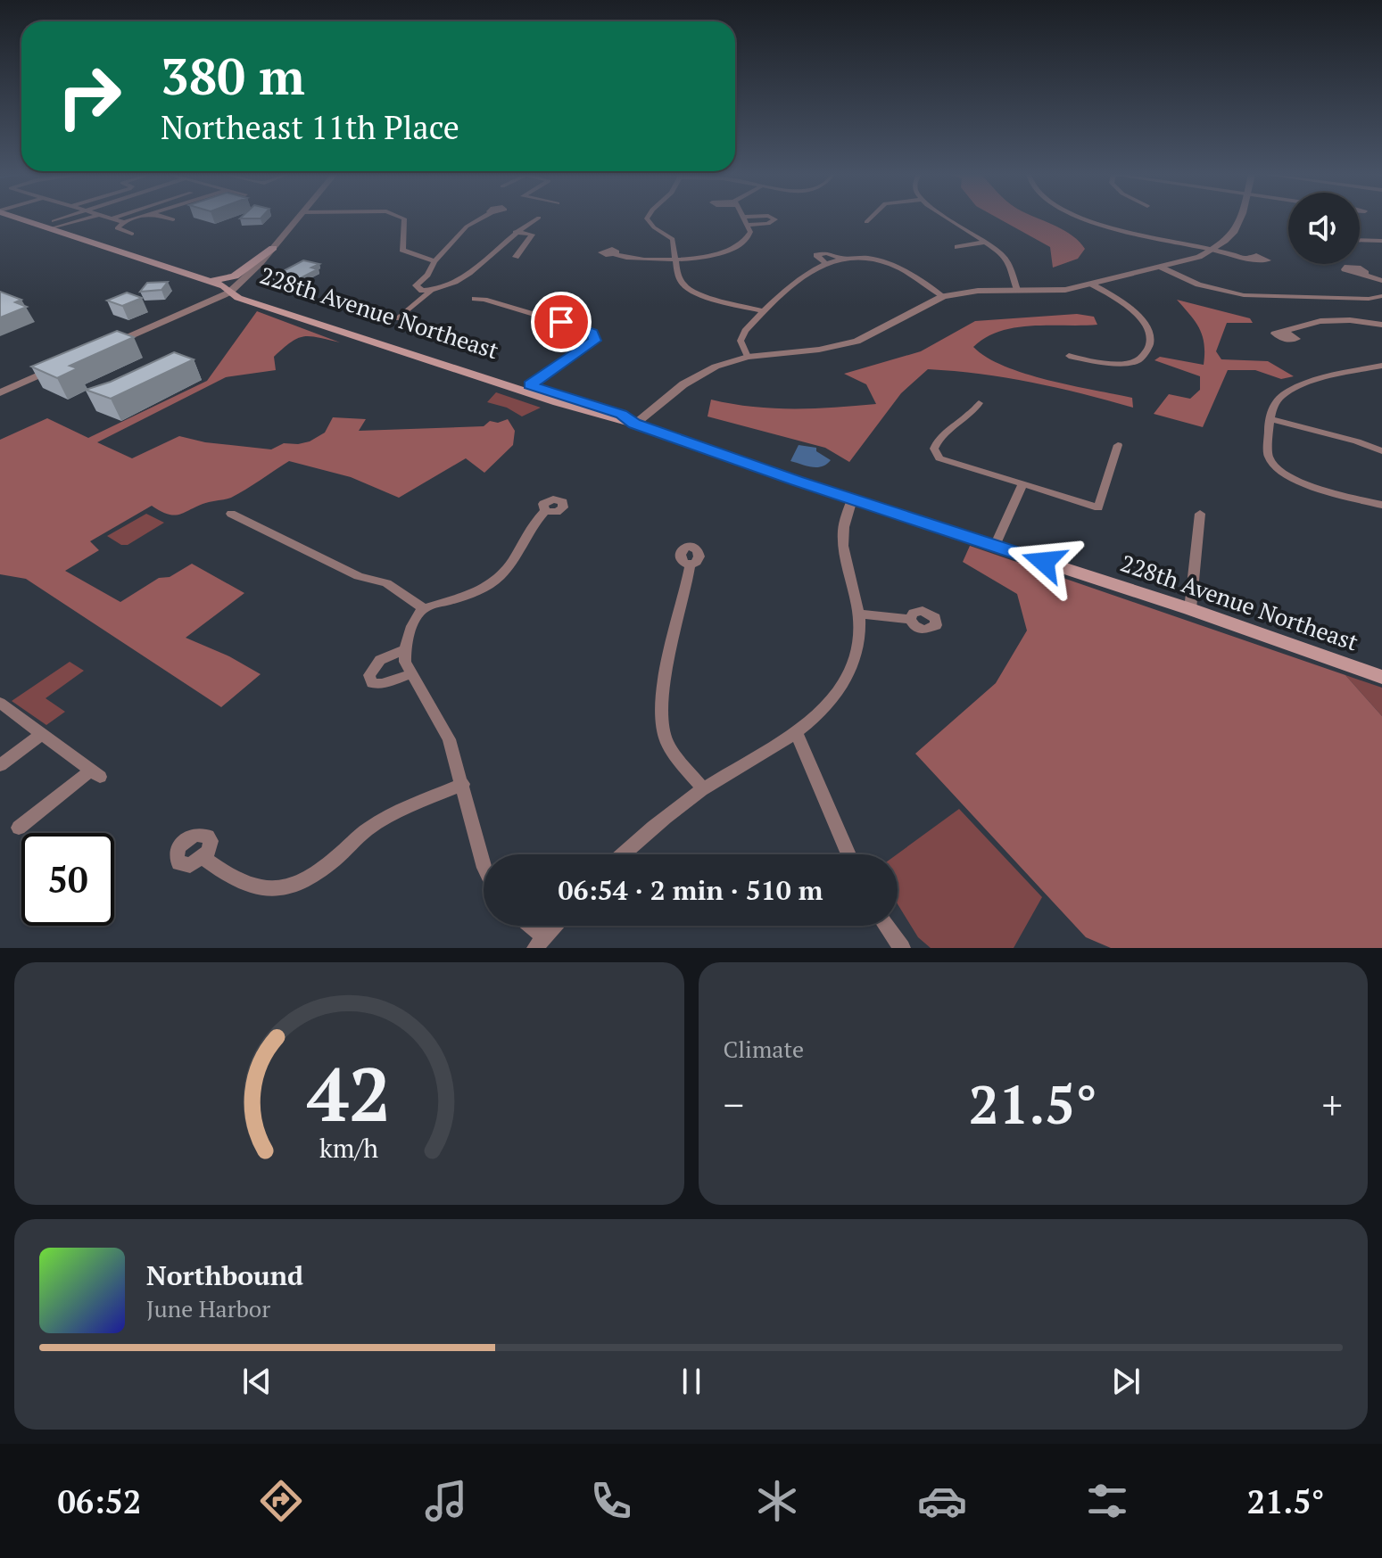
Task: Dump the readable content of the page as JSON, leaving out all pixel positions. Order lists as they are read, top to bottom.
{
  "streets": {
    "main road": ["228th Avenue Northeast"]
  },
  "page": {
    "turn": ["380 m", "Northeast 11th Place"],
    "limit": "50",
    "trip": "06:54 · 2 min · 510 m",
    "tile": "Climate",
    "heat": ["−", "21.5°", "+"],
    "song": ["Northbound", "June Harbor"],
    "tabs": ["06:52", "21.5°"],
    "gauge": ["42", "km/h"]
  }
}
